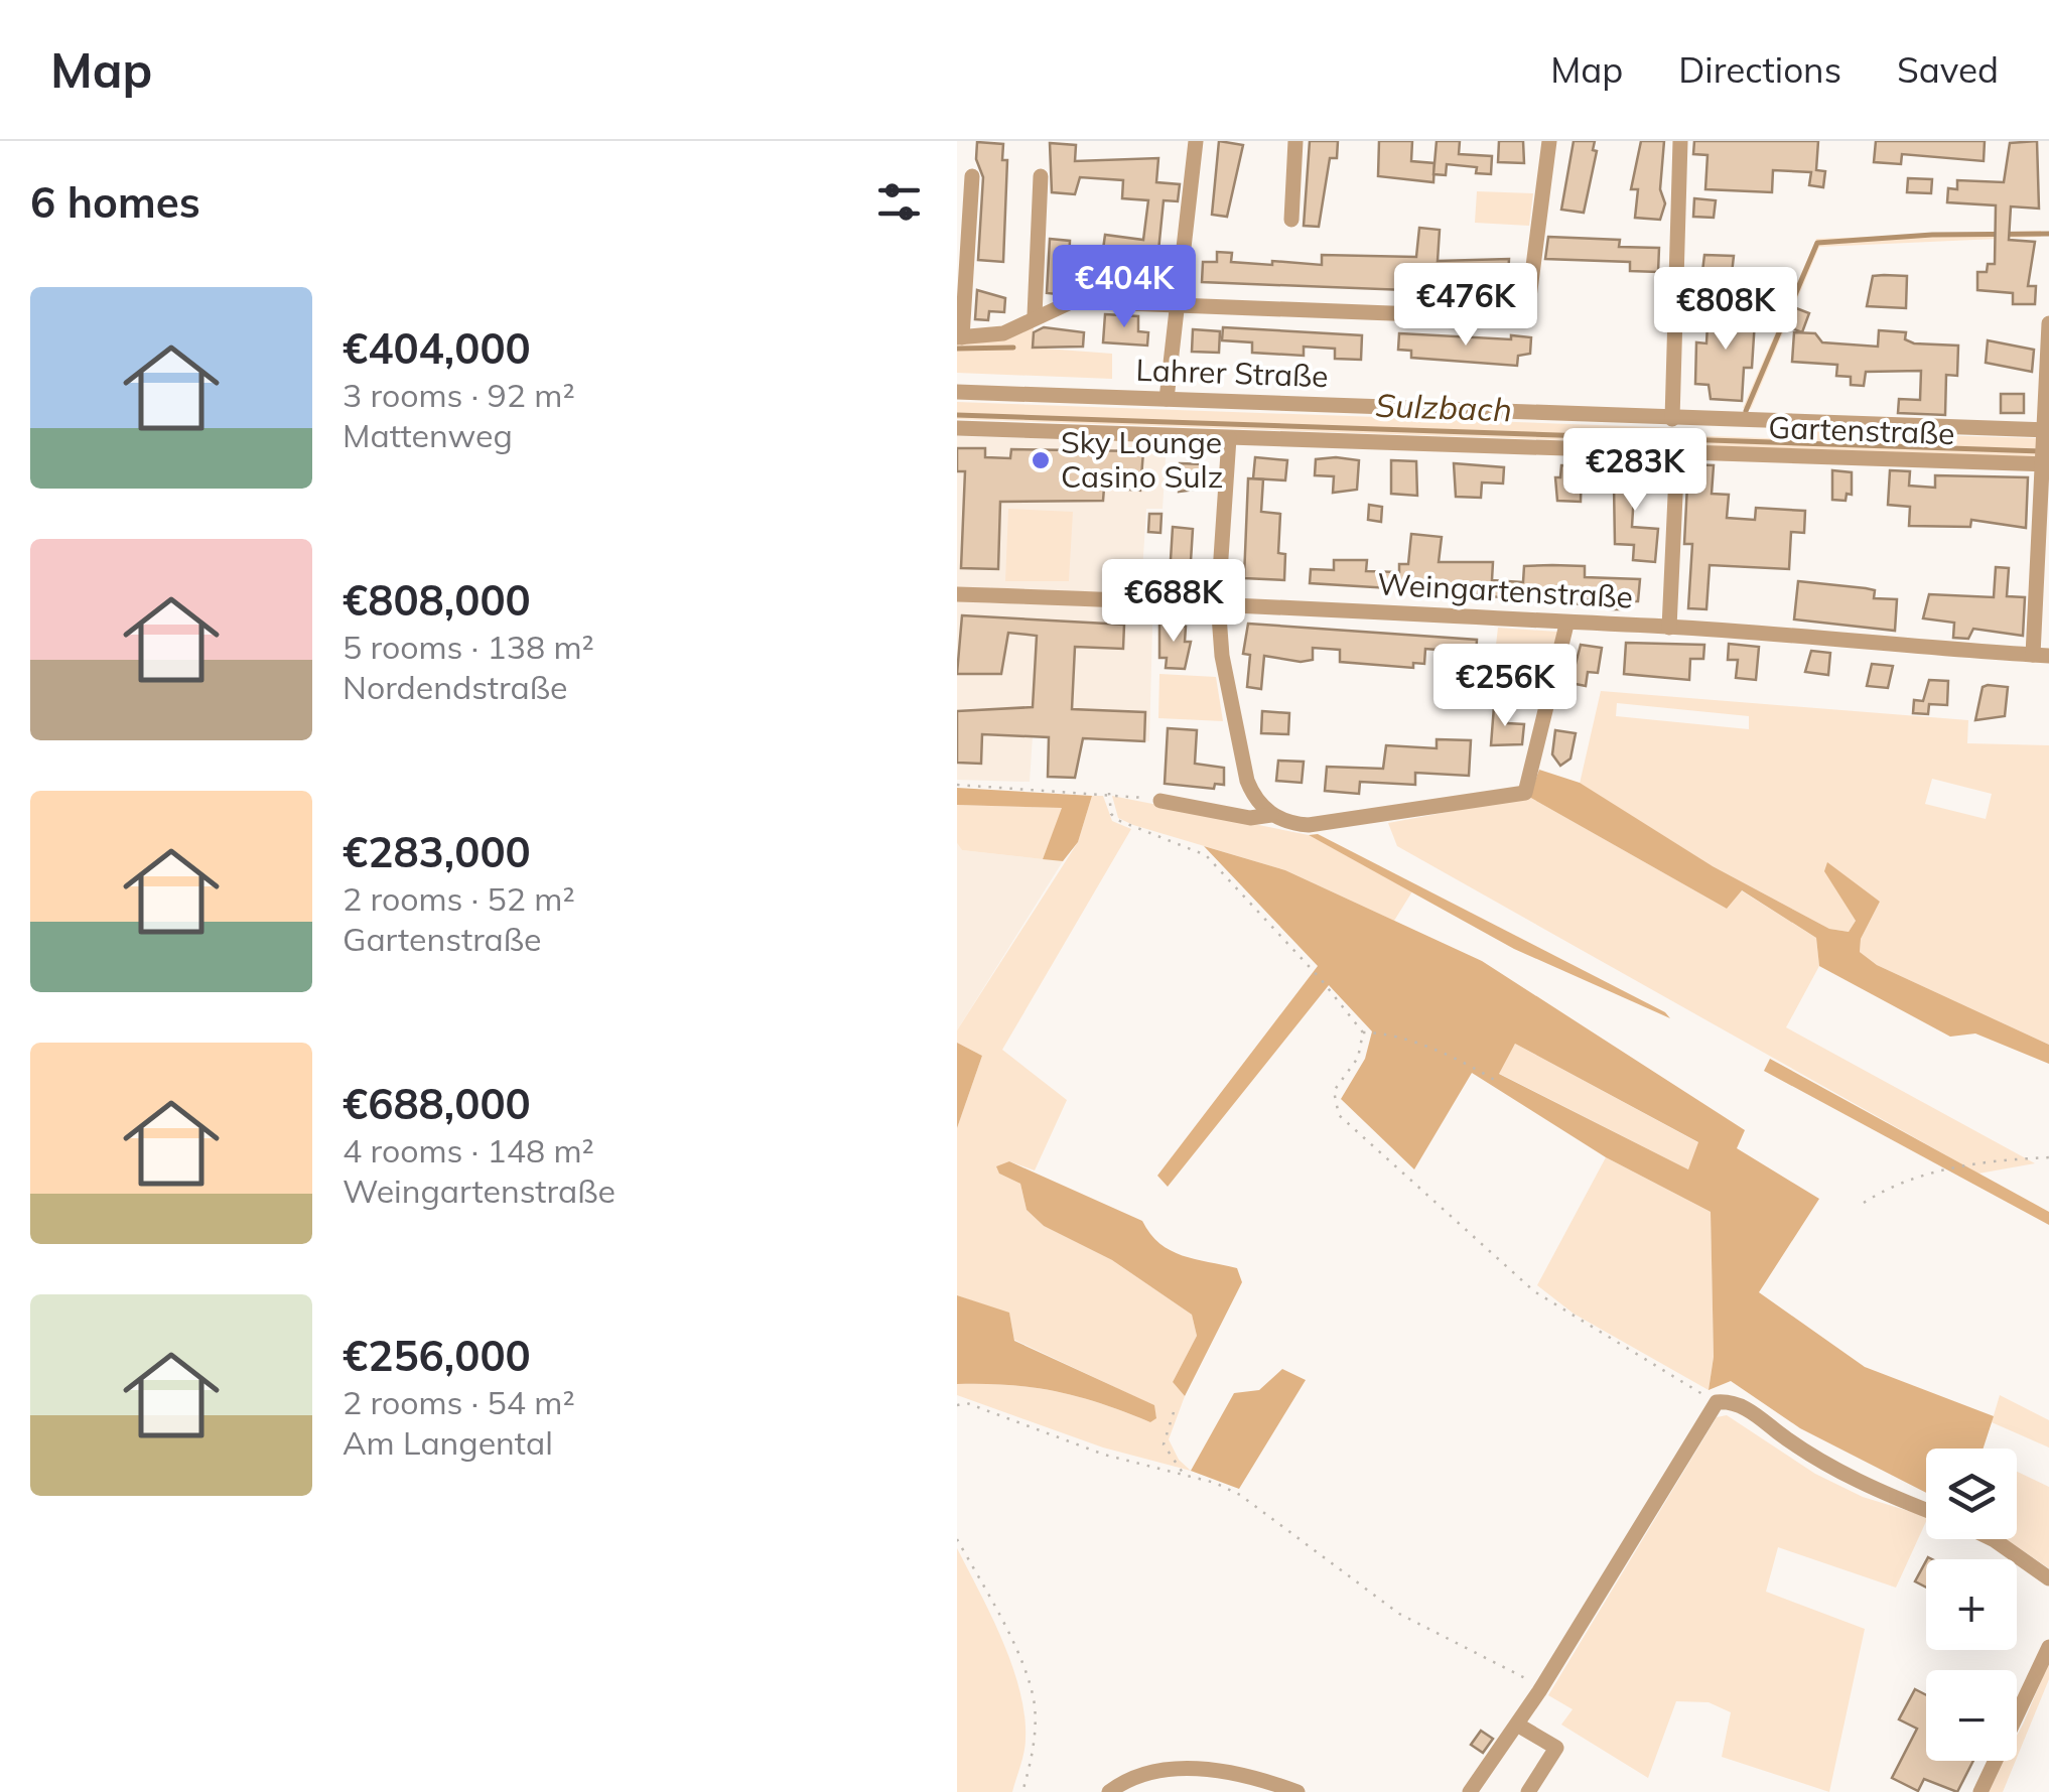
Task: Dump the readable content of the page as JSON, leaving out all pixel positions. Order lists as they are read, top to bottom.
{
  "streets": {
    "street": ["Lahrer Straße", "Gartenstraße", "Weingartenstraße"]
  },
  "water": ["Sulzbach"],
  "places": ["Sky Lounge Casino Sulz"],
  "page": {
    "header": "Map",
    "nav": ["Map", "Directions", "Saved"],
    "heading": "6 homes",
    "price": [
      "€404K",
      "€476K",
      "€808K",
      "€283K",
      "€688K",
      "€256K"
    ],
    "list": [
      {
        "name": "€404,000",
        "note": "3 rooms · 92 m² · Mattenweg"
      },
      {
        "name": "€808,000",
        "note": "5 rooms · 138 m² · Nordendstraße"
      },
      {
        "name": "€283,000",
        "note": "2 rooms · 52 m² · Gartenstraße"
      },
      {
        "name": "€688,000",
        "note": "4 rooms · 148 m² · Weingartenstraße"
      },
      {
        "name": "€256,000",
        "note": "2 rooms · 54 m² · Am Langental"
      }
    ],
    "map_buttons": ["+", "−"]
  }
}
